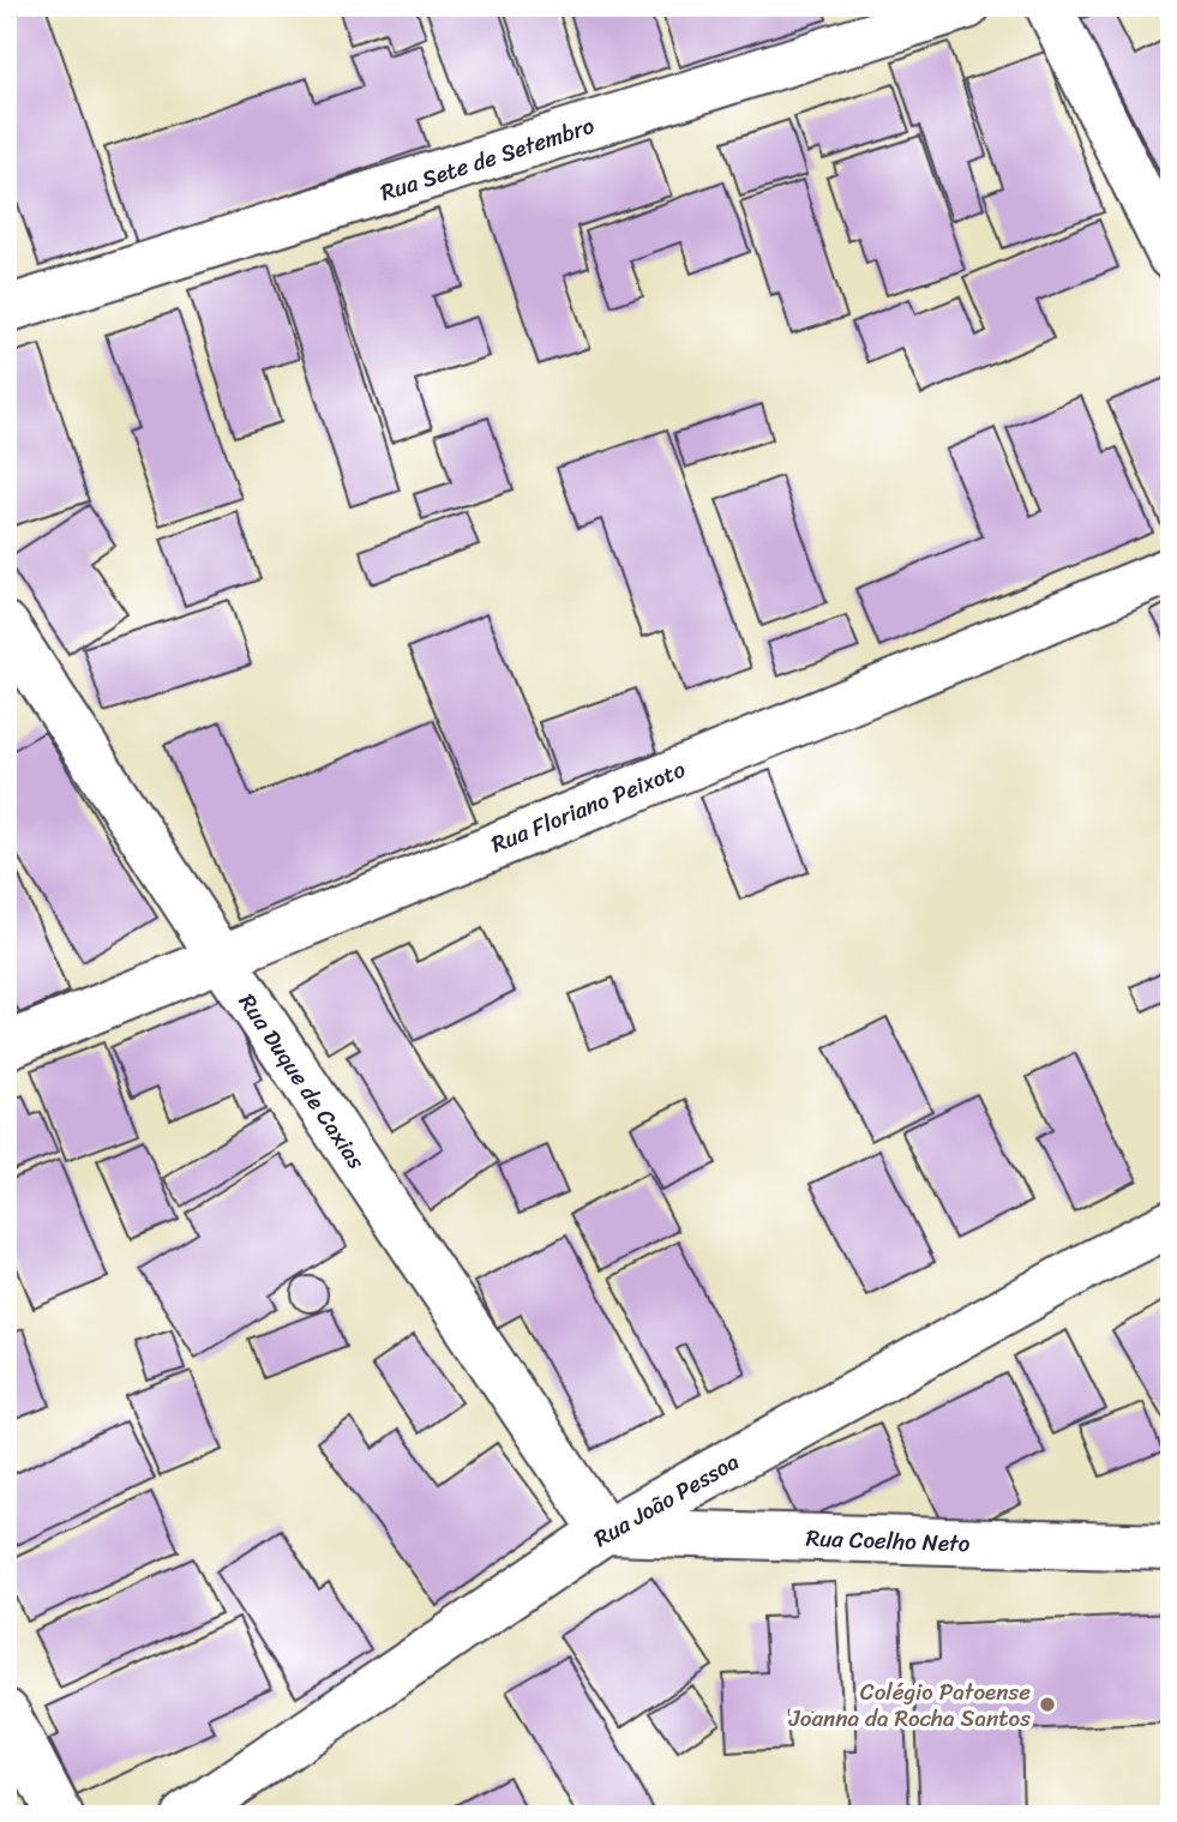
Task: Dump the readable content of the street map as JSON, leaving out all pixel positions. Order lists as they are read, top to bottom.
{
  "streets": {
    "street": [
      "Rua Sete de Setembro",
      "Rua Floriano Peixoto",
      "Rua Duque de Caxias",
      "Rua João Pessoa",
      "Rua Coelho Neto"
    ]
  },
  "crossings": [
    ["Rua Floriano Peixoto", "Rua Duque de Caxias"],
    ["Rua Duque de Caxias", "Rua João Pessoa"],
    ["Rua Duque de Caxias", "Rua Coelho Neto"],
    ["Rua João Pessoa", "Rua Coelho Neto"]
  ],
  "places": ["Colégio Patoense Joanna da Rocha Santos"]
}
